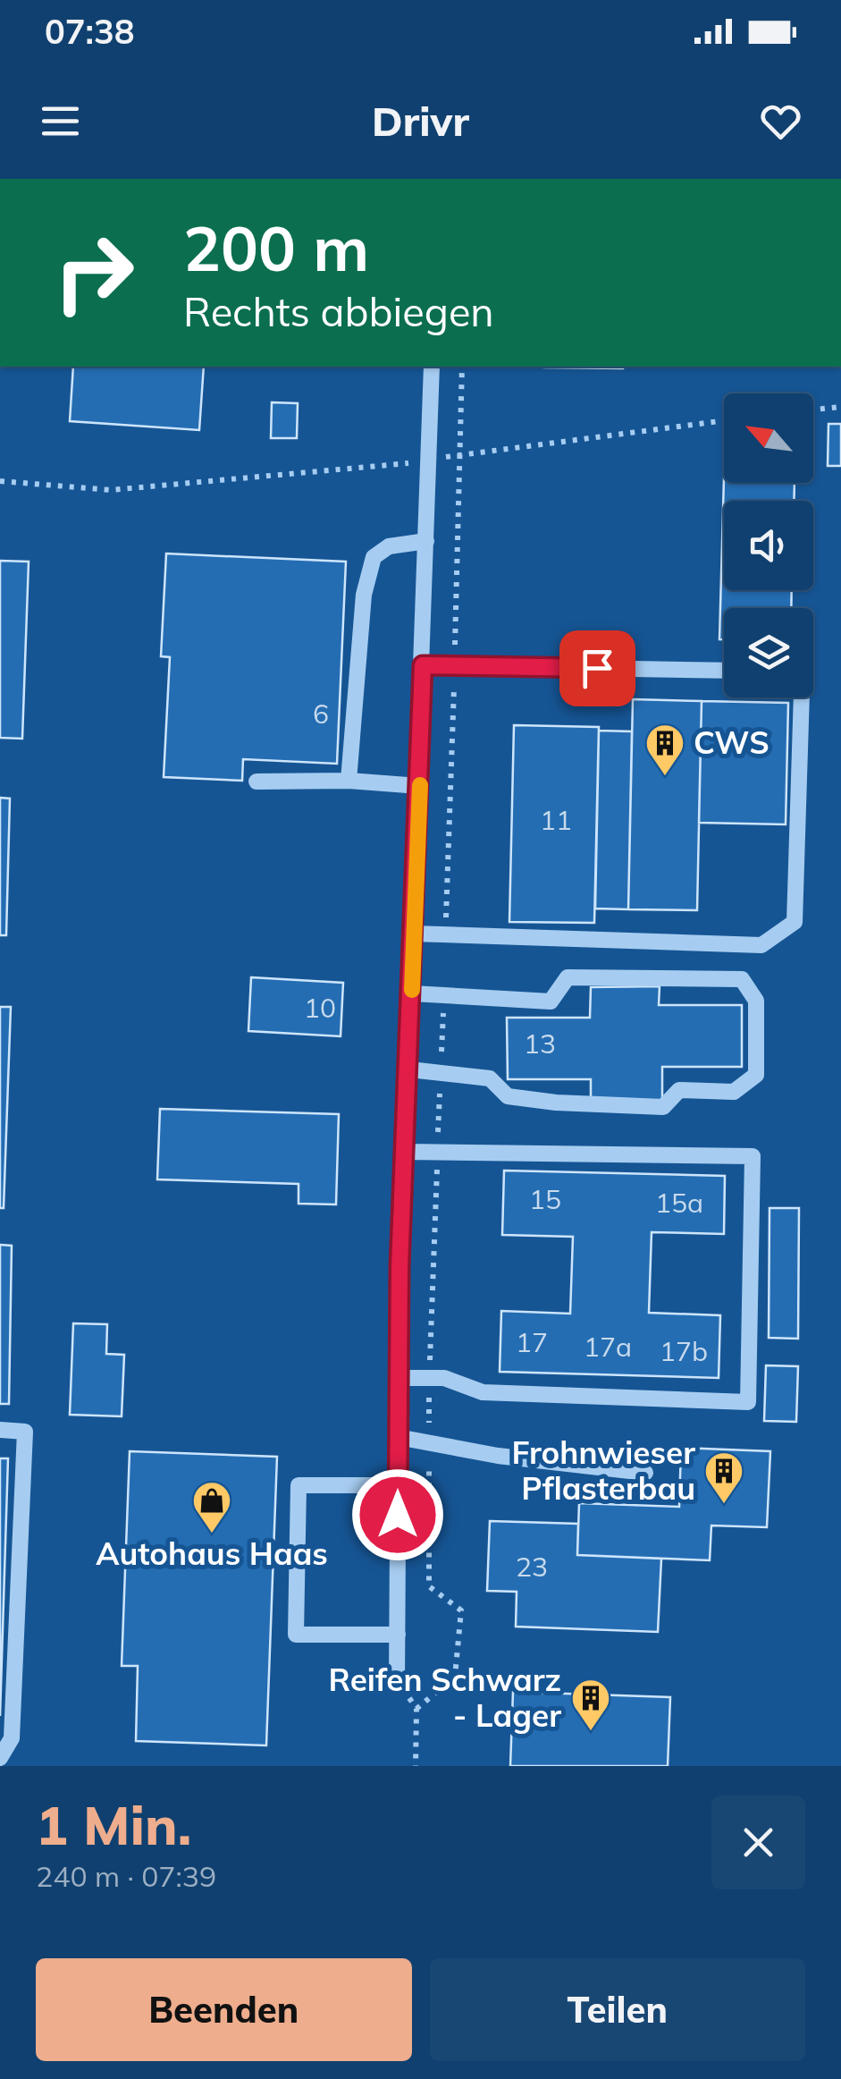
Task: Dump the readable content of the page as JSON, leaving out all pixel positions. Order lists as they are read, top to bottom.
{
  "places": {
    "building": ["CWS", "Frohnwieser Pflasterbau", "Reifen Schwarz - Lager"],
    "shop": ["Autohaus Haas"]
  },
  "house_numbers": [
    "6",
    "11",
    "10",
    "13",
    "15",
    "15a",
    "17",
    "17a",
    "17b",
    "23"
  ],
  "north": "top left",
  "page": {
    "status": "07:38",
    "header": "Drivr",
    "turn": ["200 m", "Rechts abbiegen"],
    "heading": ["1 Min.", "240 m · 07:39"],
    "buttons": ["Beenden", "Teilen"]
  }
}
